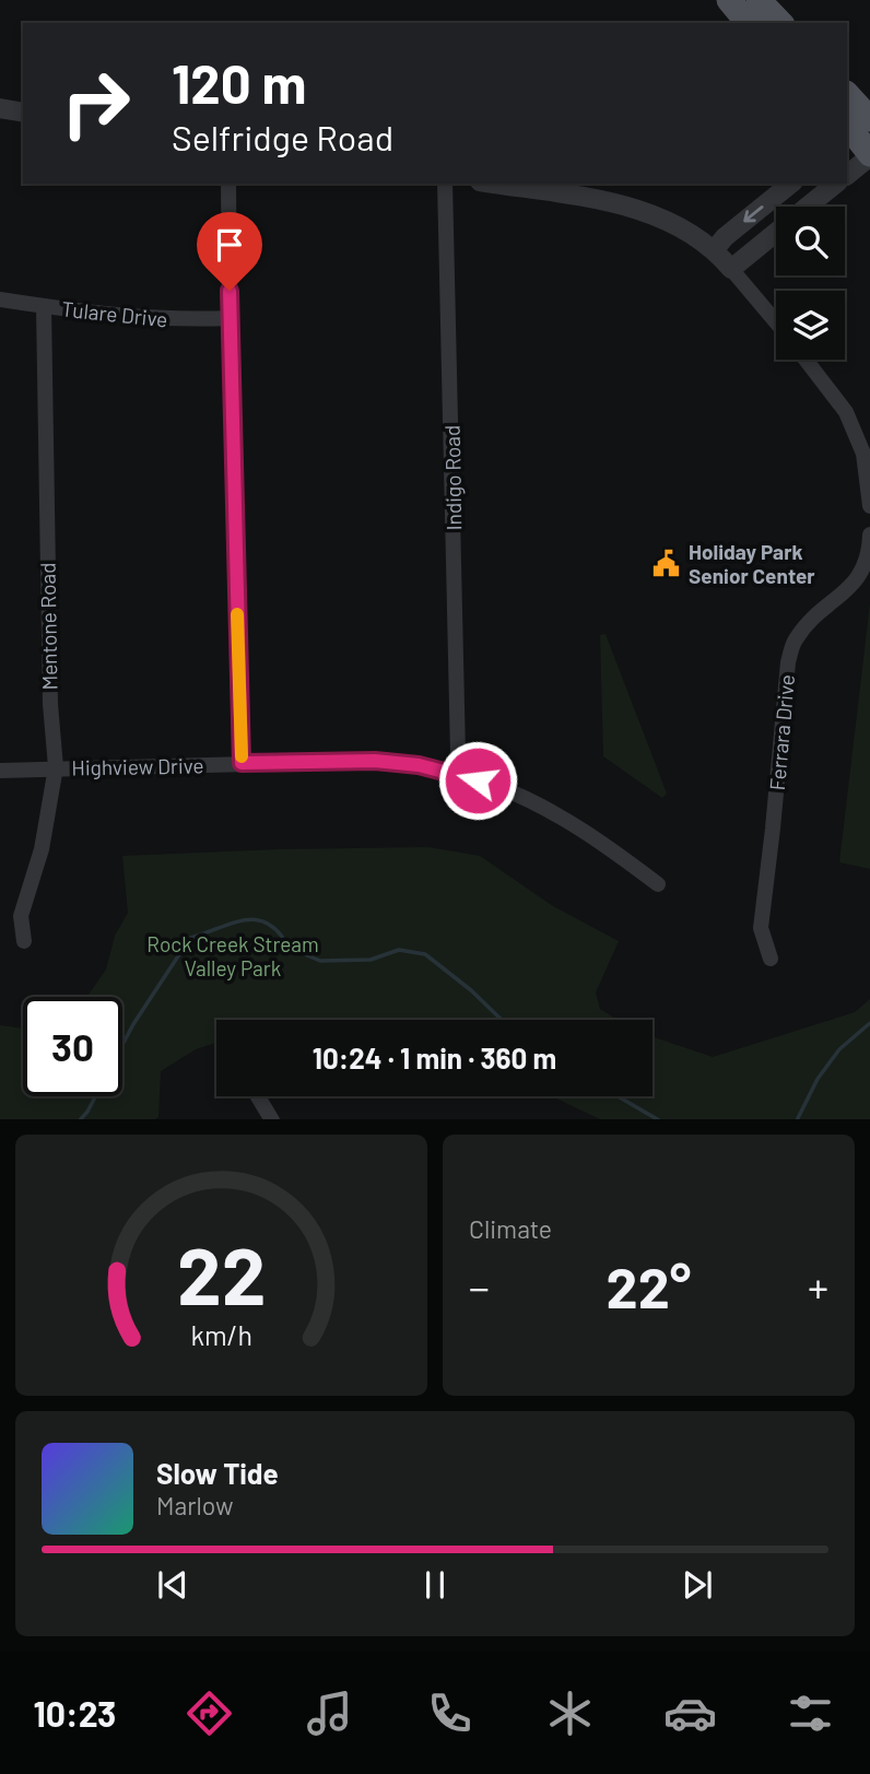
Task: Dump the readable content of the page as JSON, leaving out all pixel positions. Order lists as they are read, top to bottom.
{
  "streets": {
    "street": [
      "Tulare Drive",
      "Indigo Road",
      "Mentone Road",
      "Ferrara Drive",
      "Highview Drive"
    ]
  },
  "crossings": [
    ["Tulare Drive", "Mentone Road"],
    ["Indigo Road", "Highview Drive"],
    ["Mentone Road", "Highview Drive"]
  ],
  "parks": ["Rock Creek Stream Valley Park"],
  "places": {
    "public building": ["Holiday Park Senior Center"]
  },
  "page": {
    "turn": ["120 m", "Selfridge Road"],
    "limit": "30",
    "trip": "10:24 · 1 min · 360 m",
    "tile": "Climate",
    "heat": ["−", "22°", "+"],
    "song": ["Slow Tide", "Marlow"],
    "tabs": "10:23",
    "gauge": ["22", "km/h"]
  }
}
